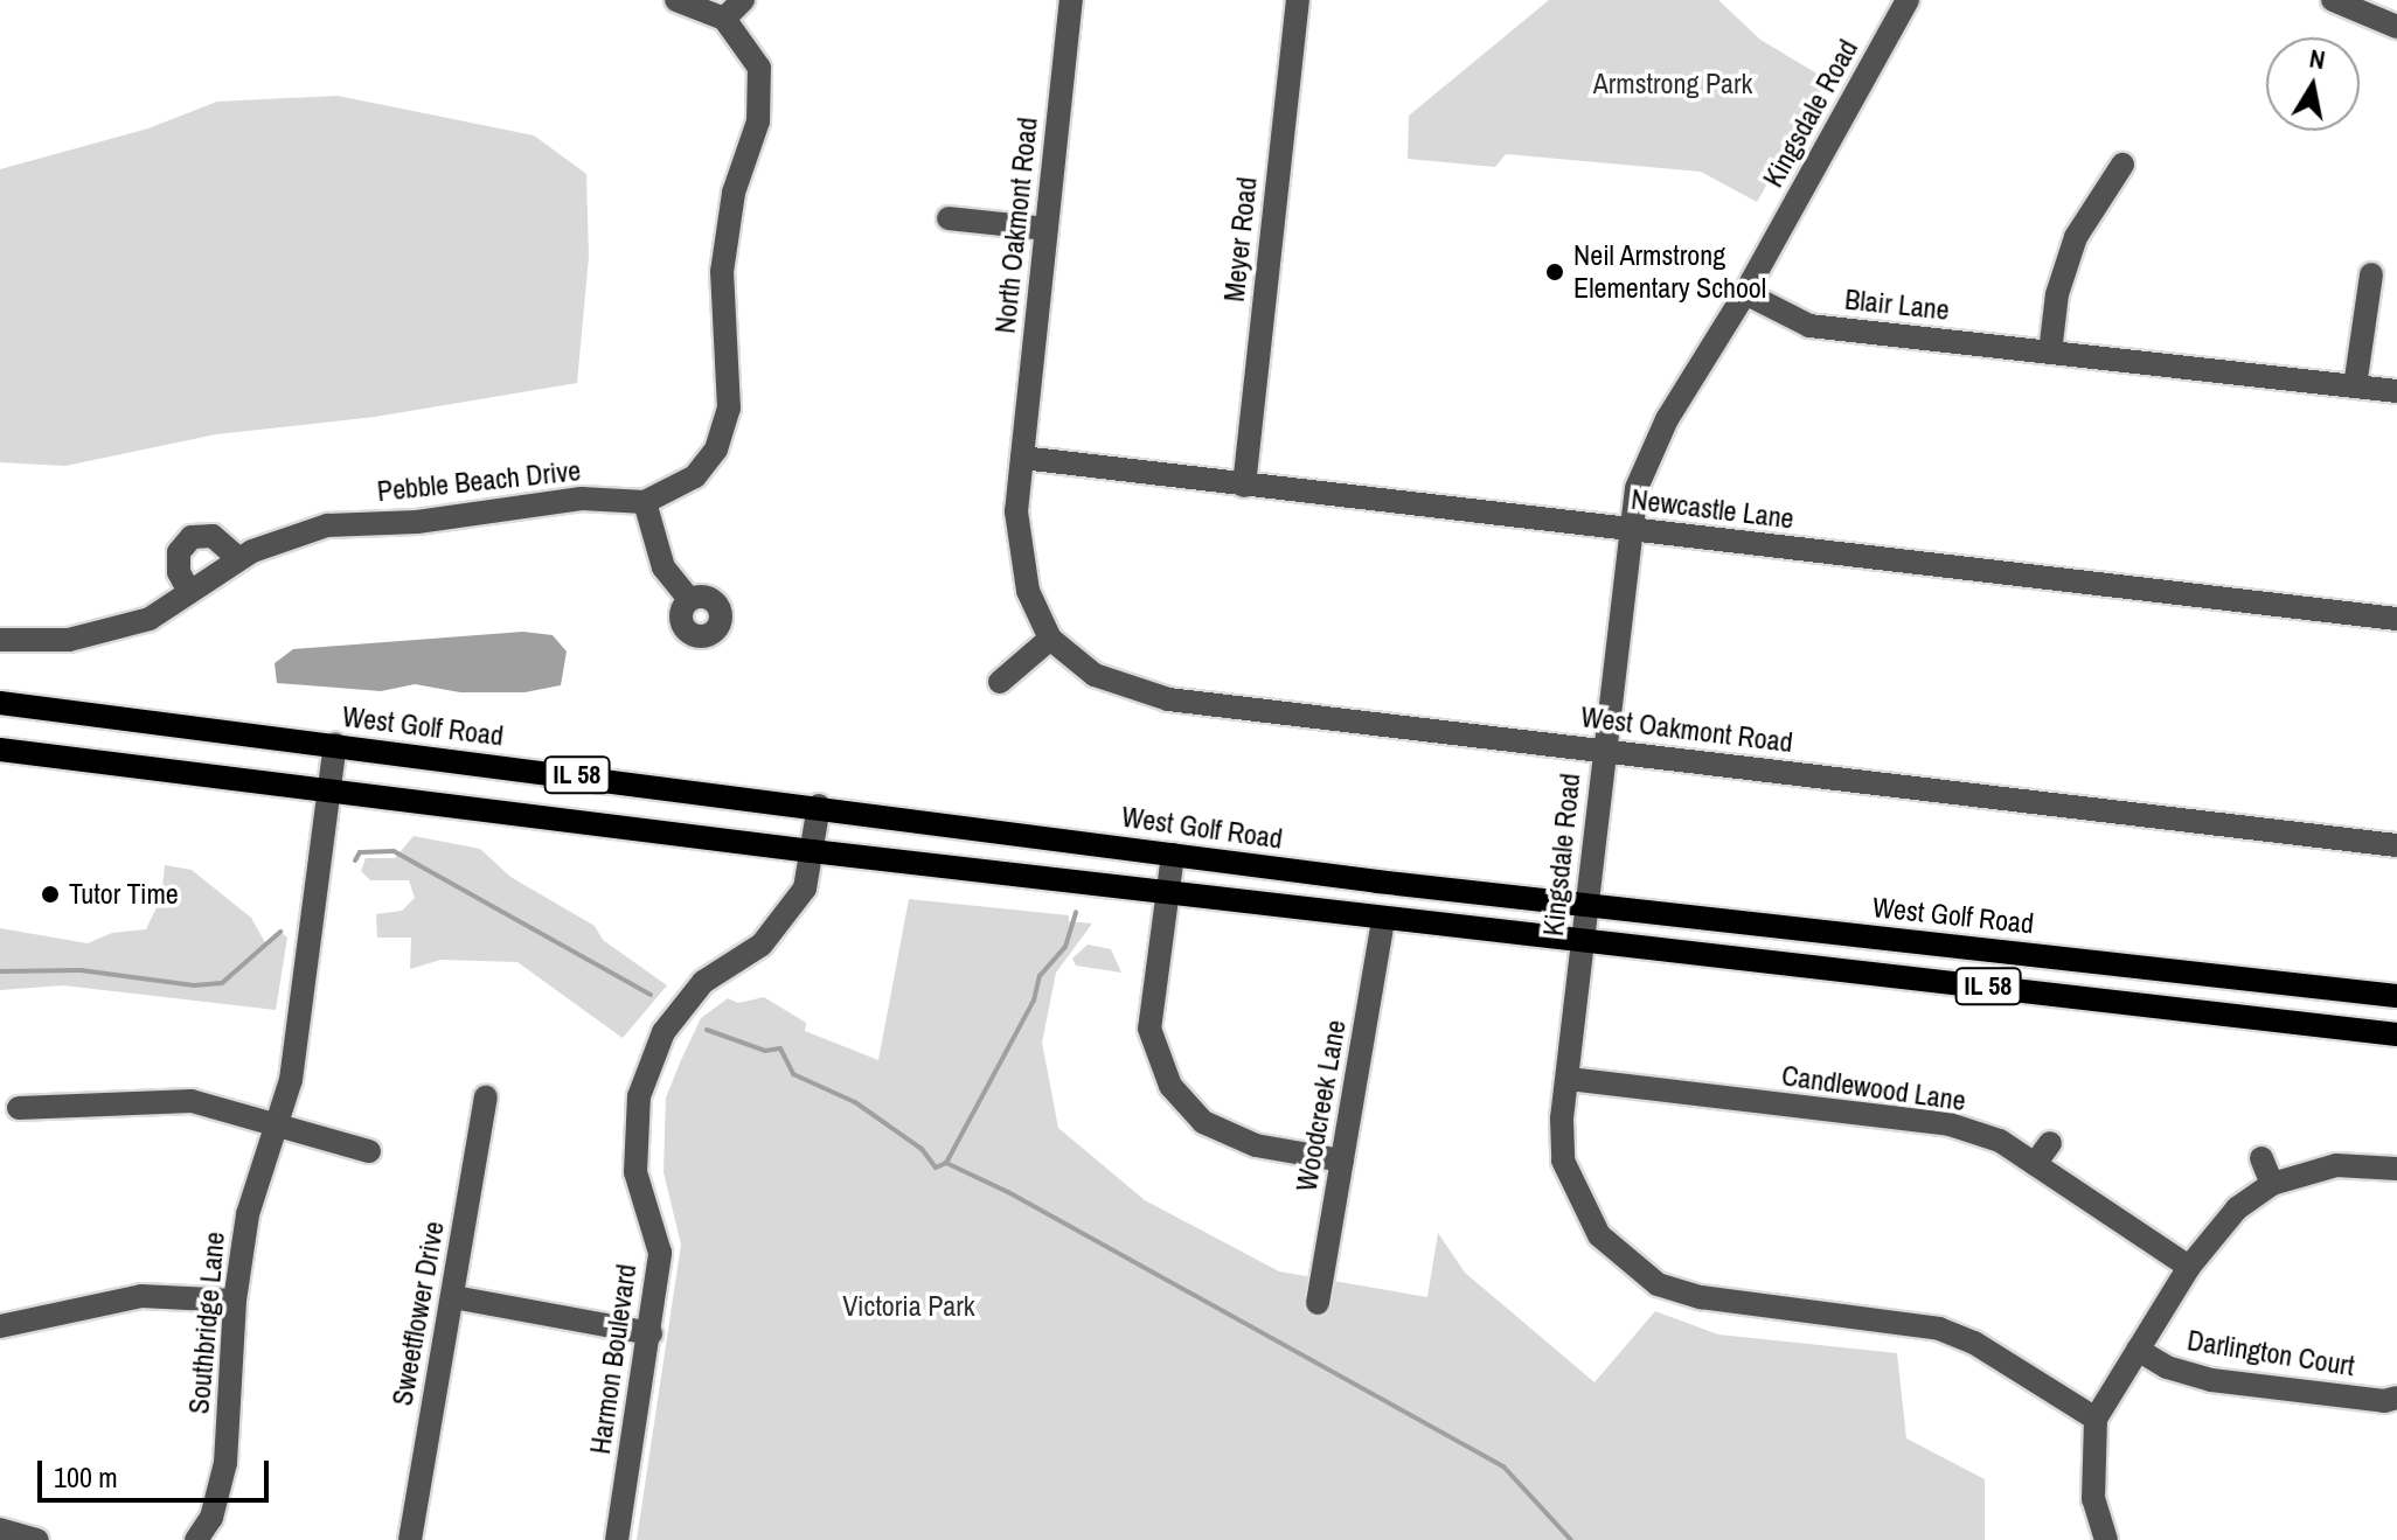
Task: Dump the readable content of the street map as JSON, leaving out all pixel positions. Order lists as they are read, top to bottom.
{
  "streets": {
    "main road": ["West Golf Road", "IL 58"],
    "street": [
      "Kingsdale Road",
      "North Oakmont Road",
      "Meyer Road",
      "Blair Lane",
      "Pebble Beach Drive",
      "Newcastle Lane",
      "West Oakmont Road",
      "Candlewood Lane",
      "Woodcreek Lane",
      "Sweetflower Drive",
      "Southbridge Lane",
      "Darlington Court",
      "Harmon Boulevard"
    ]
  },
  "crossings": [
    ["Kingsdale Road", "Blair Lane"],
    ["Kingsdale Road", "Newcastle Lane"],
    ["Kingsdale Road", "West Golf Road"],
    ["Kingsdale Road", "West Oakmont Road"],
    ["Kingsdale Road", "IL 58"],
    ["Kingsdale Road", "Candlewood Lane"],
    ["North Oakmont Road", "Newcastle Lane"],
    ["North Oakmont Road", "West Oakmont Road"],
    ["Meyer Road", "Newcastle Lane"],
    ["West Golf Road", "Southbridge Lane"],
    ["West Golf Road", "Harmon Boulevard"],
    ["IL 58", "Woodcreek Lane"],
    ["IL 58", "Southbridge Lane"],
    ["IL 58", "Harmon Boulevard"]
  ],
  "parks": ["Armstrong Park", "Victoria Park"],
  "places": ["Neil Armstrong Elementary School", "Tutor Time"],
  "scale_bar": "100 m",
  "north": "top"
}
